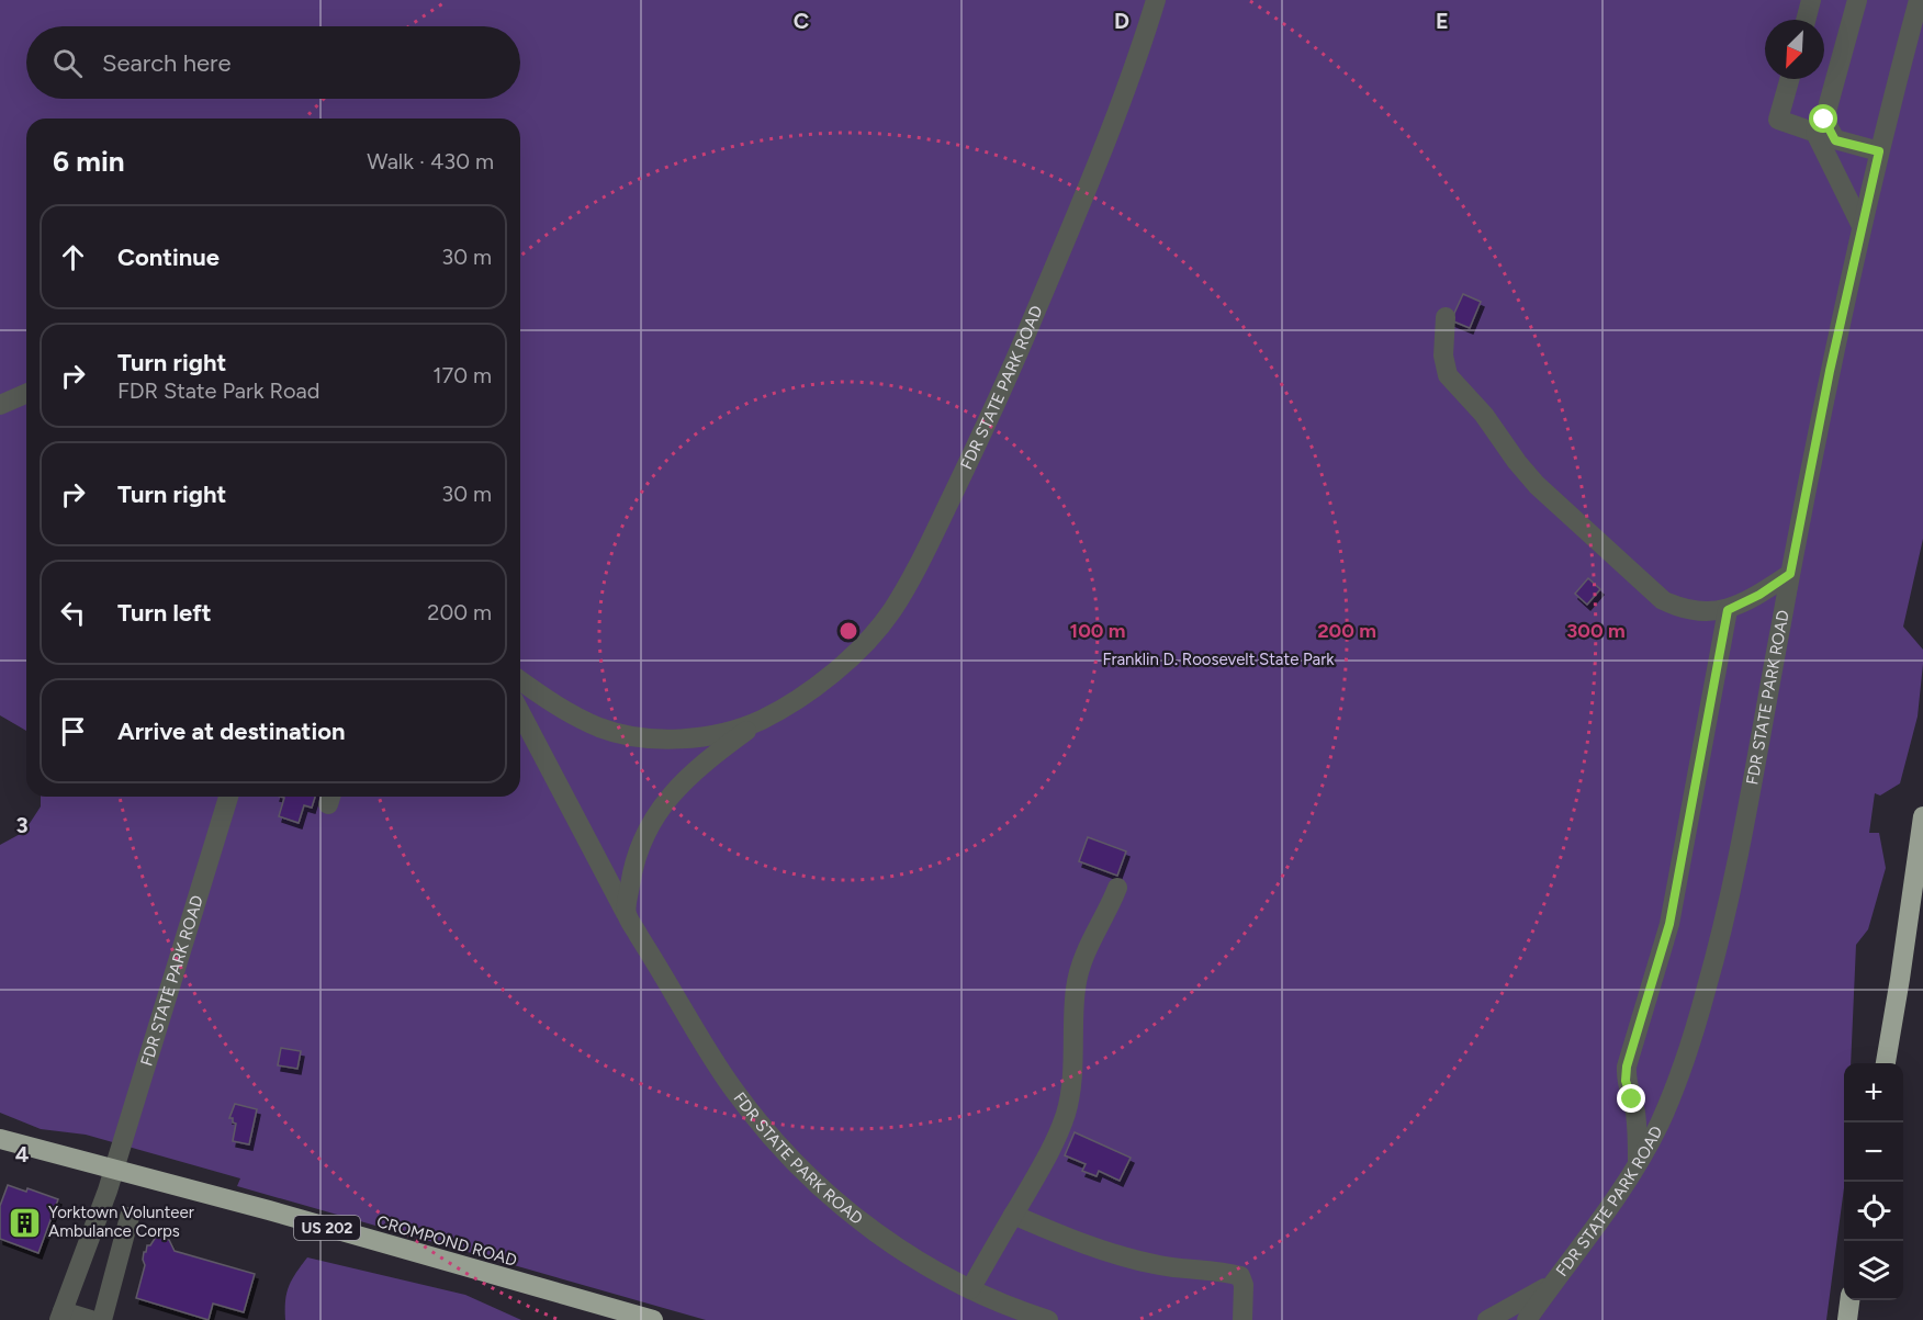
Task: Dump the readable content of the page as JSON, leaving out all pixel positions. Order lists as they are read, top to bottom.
{
  "streets": {
    "highway": ["US 202", "CROMPOND ROAD"],
    "street": ["FDR STATE PARK ROAD"]
  },
  "crossings": [
    ["FDR STATE PARK ROAD", "CROMPOND ROAD"]
  ],
  "parks": ["Franklin D. Roosevelt State Park"],
  "places": {
    "building": ["Yorktown Volunteer Ambulance Corps"]
  },
  "north": "bottom left",
  "page": {
    "search": "Search here",
    "heading": ["6 min", "Walk · 430 m"],
    "list": [
      ["Continue", "30 m"],
      ["Turn right", "FDR State Park Road", "170 m"],
      ["Turn right", "30 m"],
      ["Turn left", "200 m"],
      "Arrive at destination"
    ],
    "map_buttons": ["+", "−"]
  },
  "grid": {
    "columns": ["C", "D", "E"],
    "rows": ["3", "4"]
  },
  "rings": ["100 m", "200 m", "300 m"]
}
